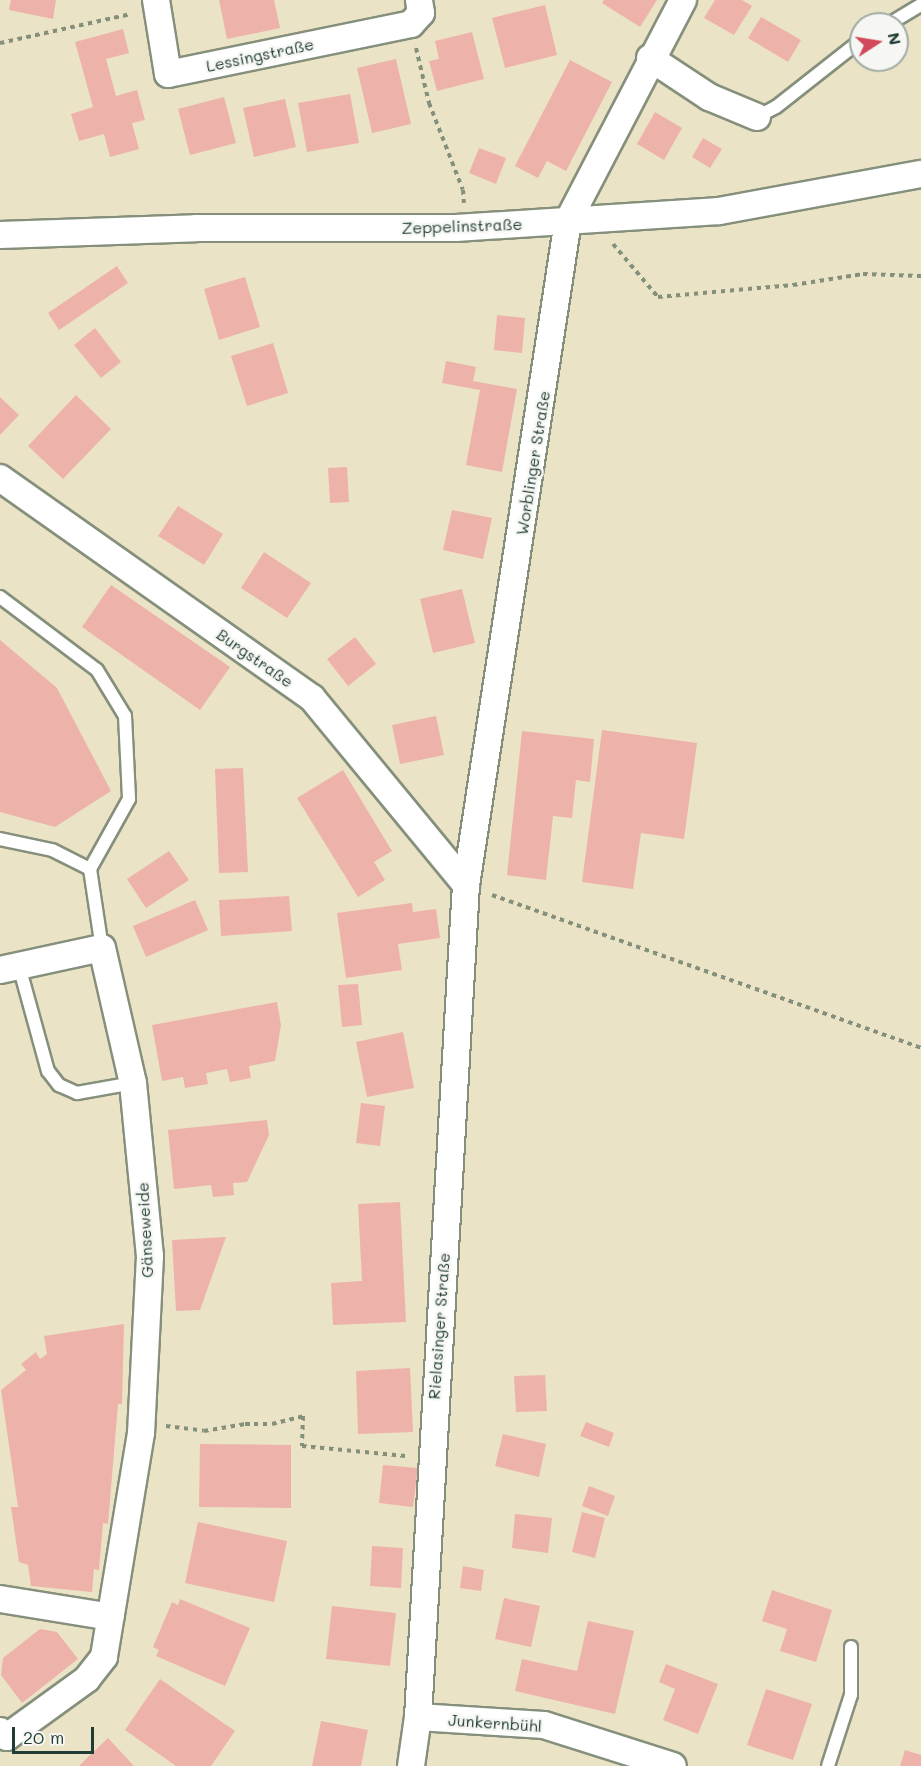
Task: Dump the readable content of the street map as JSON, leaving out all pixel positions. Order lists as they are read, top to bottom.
{
  "streets": {
    "street": [
      "Lessingstraße",
      "Zeppelinstraße",
      "Worblinger Straße",
      "Burgstraße",
      "Gänseweide",
      "Rielasinger Straße",
      "Junkernbühl"
    ]
  },
  "crossings": [
    ["Zeppelinstraße", "Worblinger Straße"],
    ["Worblinger Straße", "Burgstraße"],
    ["Worblinger Straße", "Rielasinger Straße"],
    ["Burgstraße", "Rielasinger Straße"],
    ["Rielasinger Straße", "Junkernbühl"]
  ],
  "scale_bar": "20 m",
  "north": "right"
}
